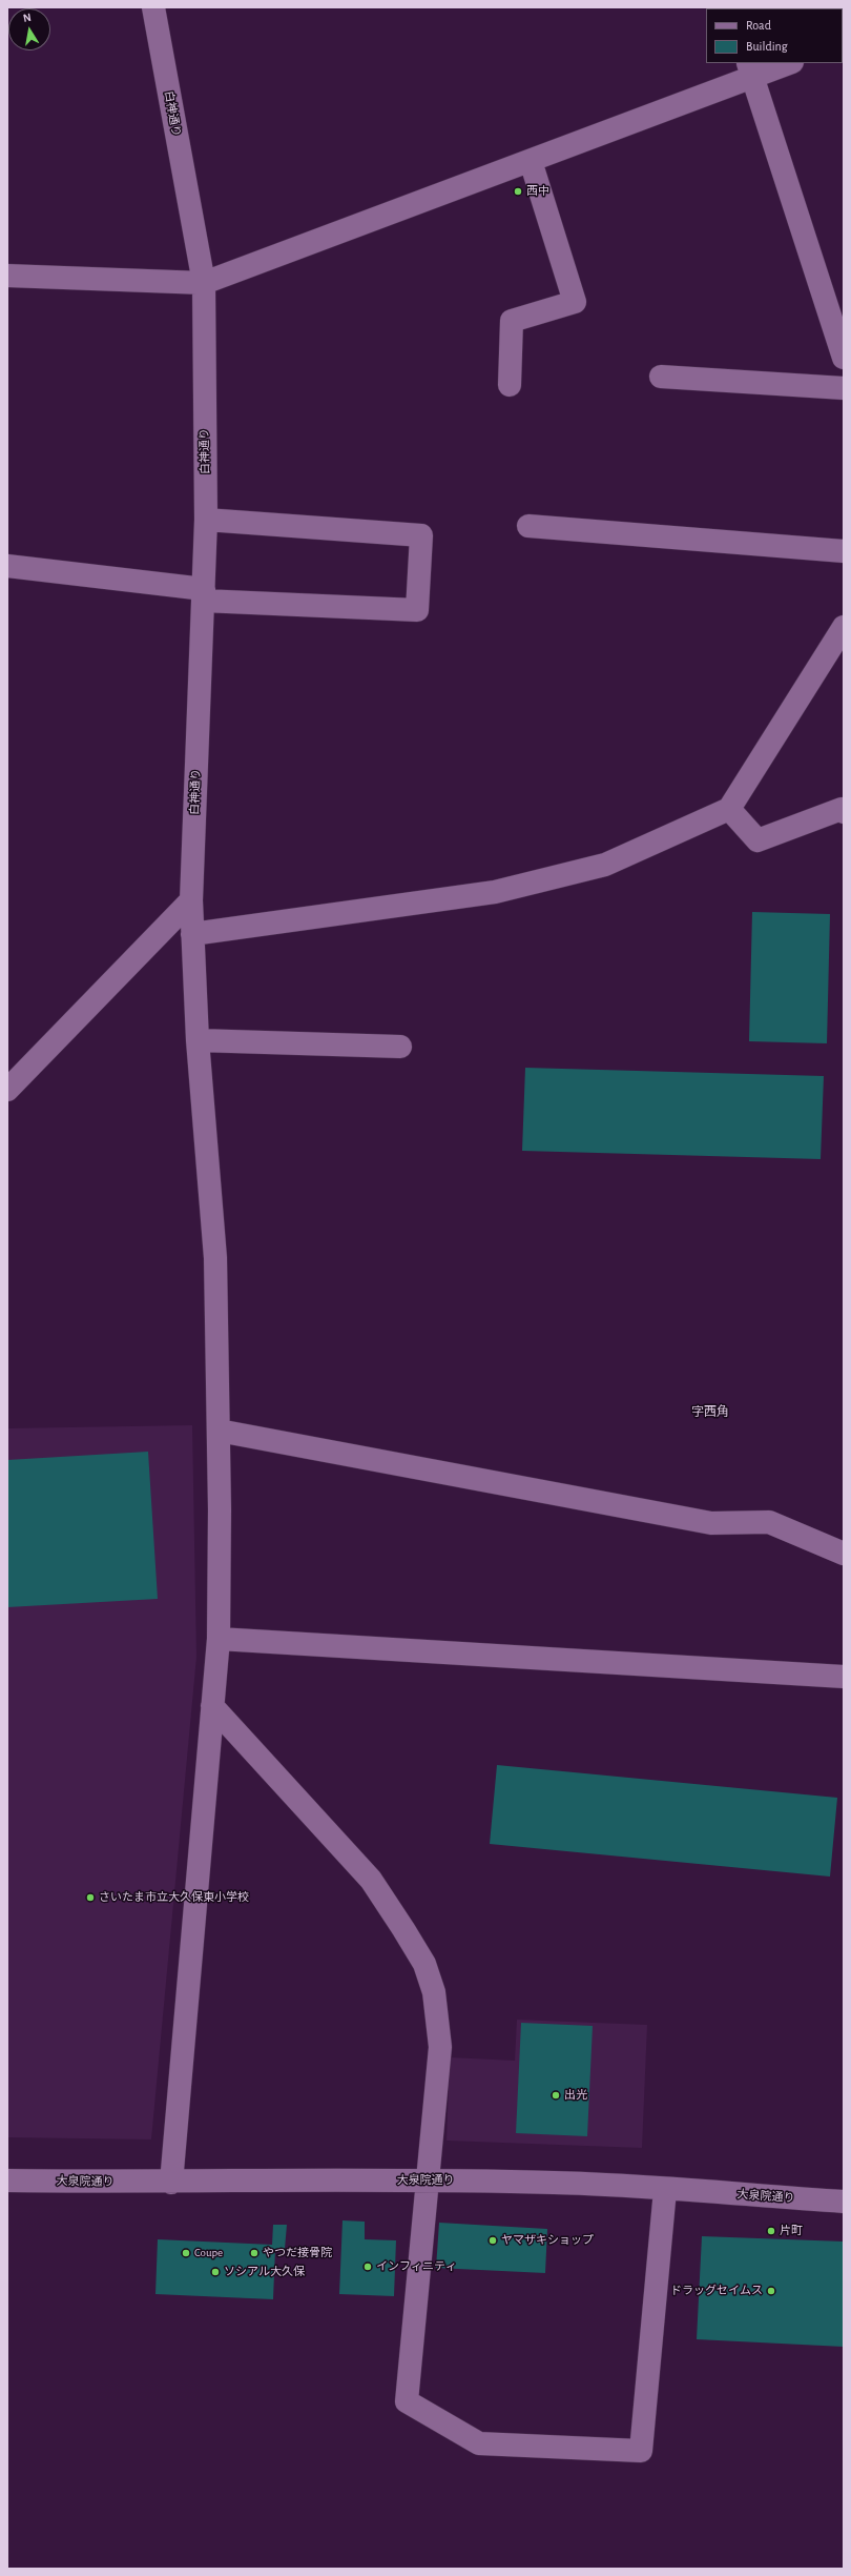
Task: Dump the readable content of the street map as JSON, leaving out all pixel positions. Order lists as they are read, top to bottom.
{
  "streets": {
    "street": ["白神通り", "大泉院通り"]
  },
  "crossings": [
    ["白神通り", "大泉院通り"]
  ],
  "districts": ["字西角"],
  "places": [
    "西中",
    "さいたま市立大久保東小学校",
    "出光",
    "片町",
    "ヤマザキショップ",
    "Coupe",
    "やつだ接骨院",
    "インフィニティ",
    "ソシアル大久保",
    "ドラッグセイムス"
  ],
  "legend": ["Road", "Building"],
  "north": "top"
}
